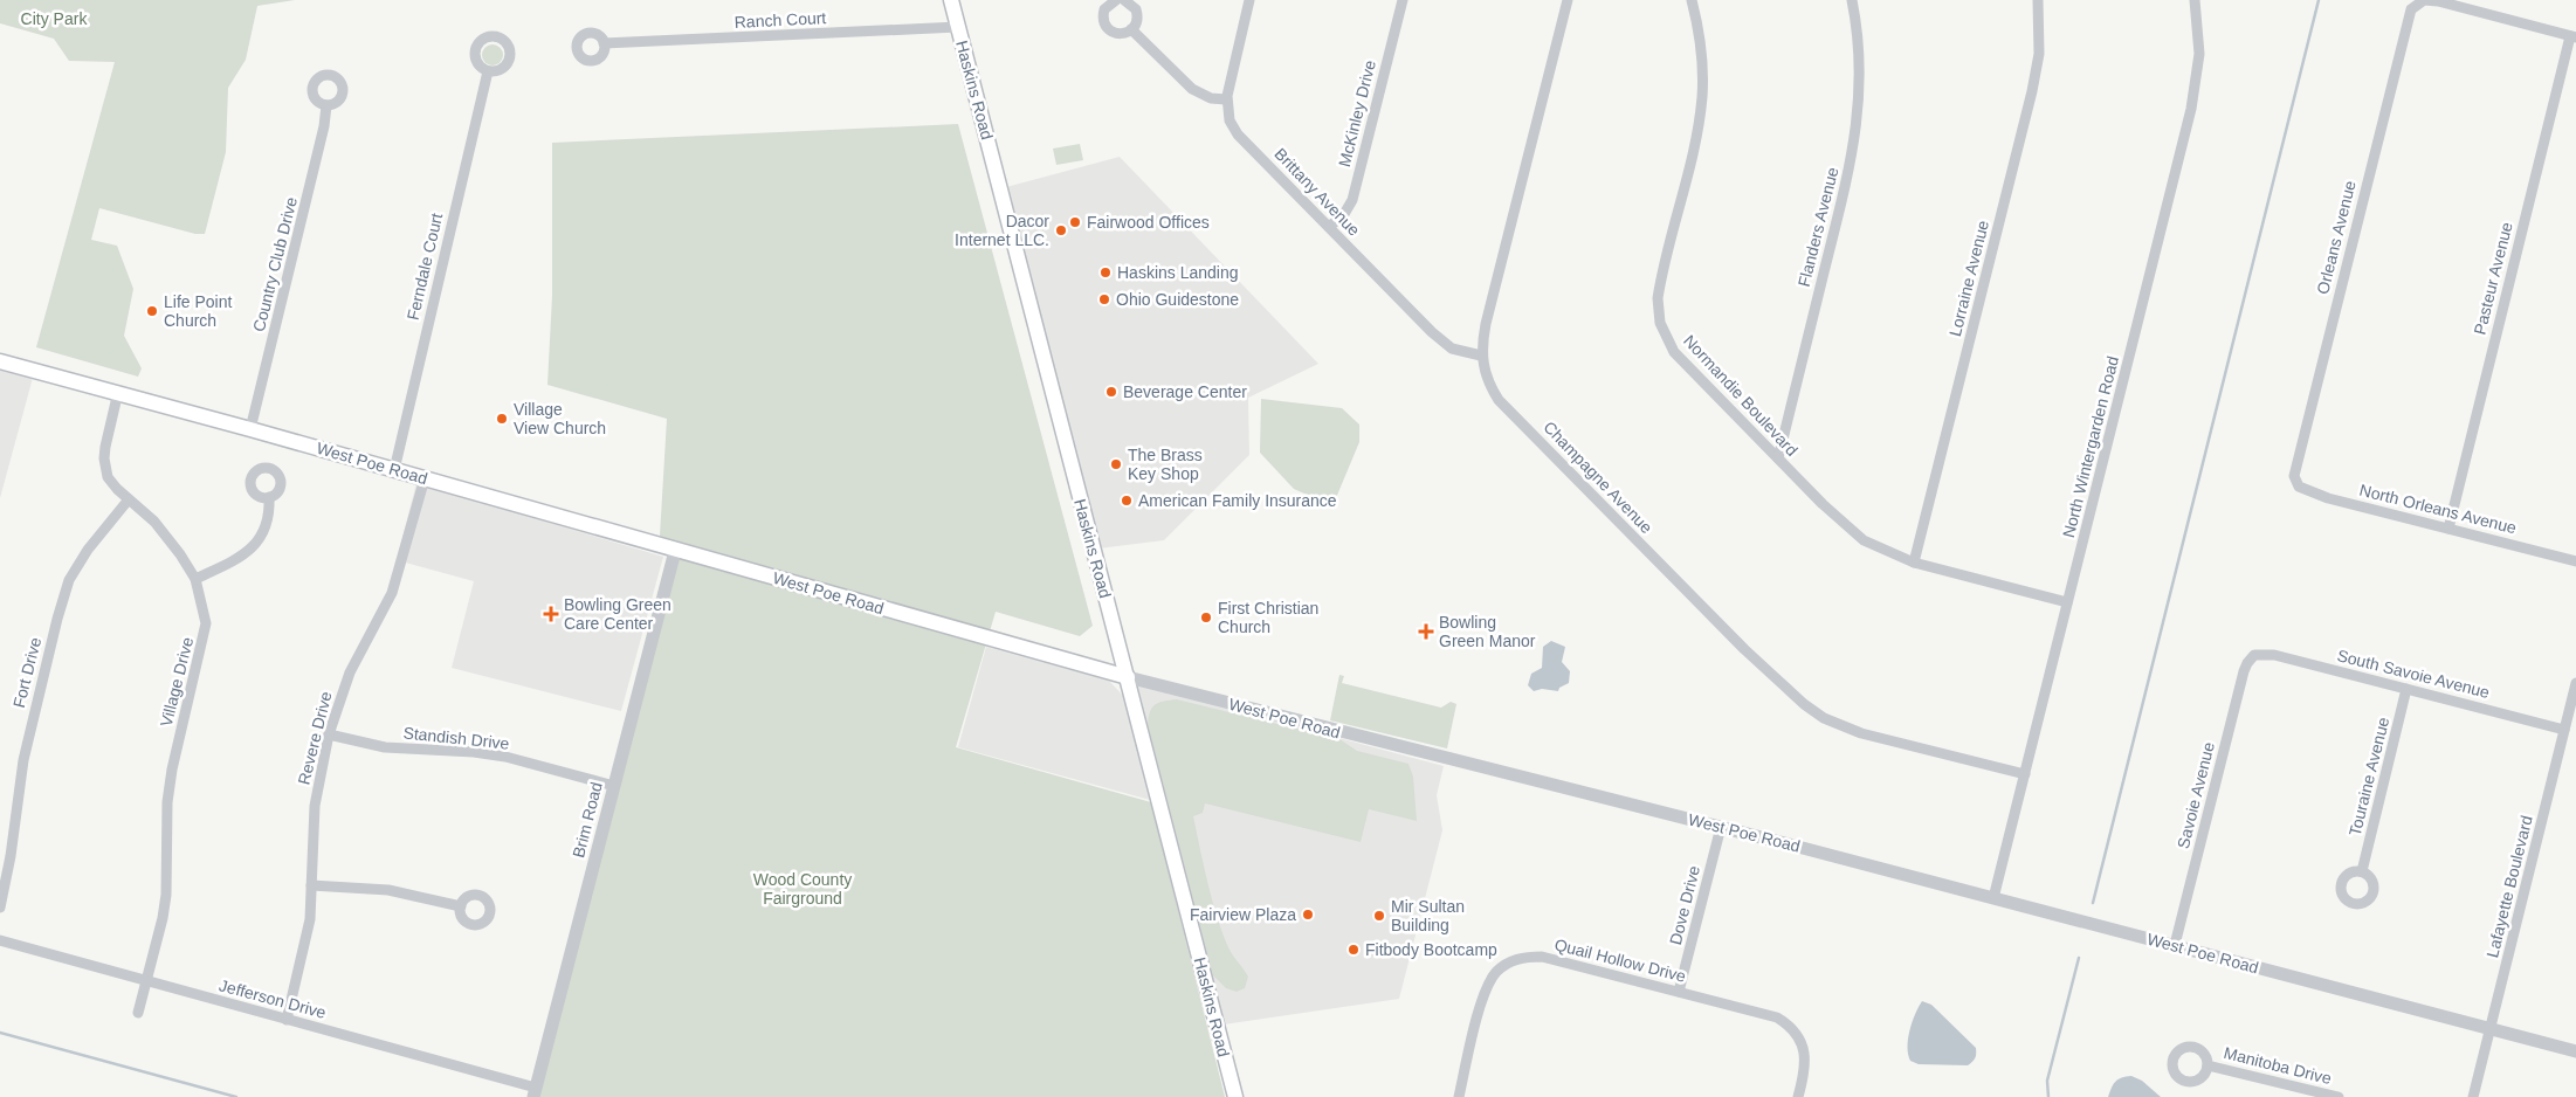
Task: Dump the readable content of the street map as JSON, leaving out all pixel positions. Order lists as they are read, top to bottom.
{
  "streets": {
    "main road": ["Haskins Road", "West Poe Road"],
    "street": [
      "Ranch Court",
      "McKinley Drive",
      "Brittany Avenue",
      "Flanders Avenue",
      "Orleans Avenue",
      "Country Club Drive",
      "Ferndale Court",
      "Lorraine Avenue",
      "Pasteur Avenue",
      "Normandie Boulevard",
      "North Wintergarden Road",
      "Champagne Avenue",
      "North Orleans Avenue",
      "Fort Drive",
      "South Savoie Avenue",
      "Village Drive",
      "Revere Drive",
      "Standish Drive",
      "Touraine Avenue",
      "Savoie Avenue",
      "Brim Road",
      "Lafayette Boulevard",
      "Dove Drive",
      "Quail Hollow Drive",
      "Jefferson Drive",
      "Manitoba Drive"
    ]
  },
  "crossings": [
    ["Ranch Court", "Haskins Road"],
    ["Haskins Road", "West Poe Road"],
    ["McKinley Drive", "Brittany Avenue"],
    ["Brittany Avenue", "Champagne Avenue"],
    ["Flanders Avenue", "Normandie Boulevard"],
    ["Orleans Avenue", "Pasteur Avenue"],
    ["Orleans Avenue", "North Orleans Avenue"],
    ["Country Club Drive", "West Poe Road"],
    ["Ferndale Court", "West Poe Road"],
    ["Lorraine Avenue", "Normandie Boulevard"],
    ["Pasteur Avenue", "North Orleans Avenue"],
    ["Normandie Boulevard", "North Wintergarden Road"],
    ["North Wintergarden Road", "West Poe Road"],
    ["North Wintergarden Road", "Champagne Avenue"],
    ["West Poe Road", "Village Drive"],
    ["West Poe Road", "Revere Drive"],
    ["West Poe Road", "Savoie Avenue"],
    ["West Poe Road", "Brim Road"],
    ["West Poe Road", "Lafayette Boulevard"],
    ["West Poe Road", "Dove Drive"],
    ["Fort Drive", "Village Drive"],
    ["South Savoie Avenue", "Touraine Avenue"],
    ["South Savoie Avenue", "Savoie Avenue"],
    ["South Savoie Avenue", "Lafayette Boulevard"],
    ["Village Drive", "Jefferson Drive"],
    ["Revere Drive", "Standish Drive"],
    ["Revere Drive", "Jefferson Drive"],
    ["Standish Drive", "Brim Road"],
    ["Brim Road", "Jefferson Drive"],
    ["Dove Drive", "Quail Hollow Drive"]
  ],
  "parks": ["City Park", "Wood County Fairground"],
  "places": {
    "other": [
      "Fairwood Offices",
      "Dacor Internet LLC.",
      "Haskins Landing",
      "Ohio Guidestone",
      "Life Point Church",
      "Beverage Center",
      "Village View Church",
      "The Brass Key Shop",
      "American Family Insurance",
      "First Christian Church",
      "Fairview Plaza",
      "Mir Sultan Building",
      "Fitbody Bootcamp"
    ],
    "health": ["Bowling Green Care Center", "Bowling Green Manor"]
  }
}
